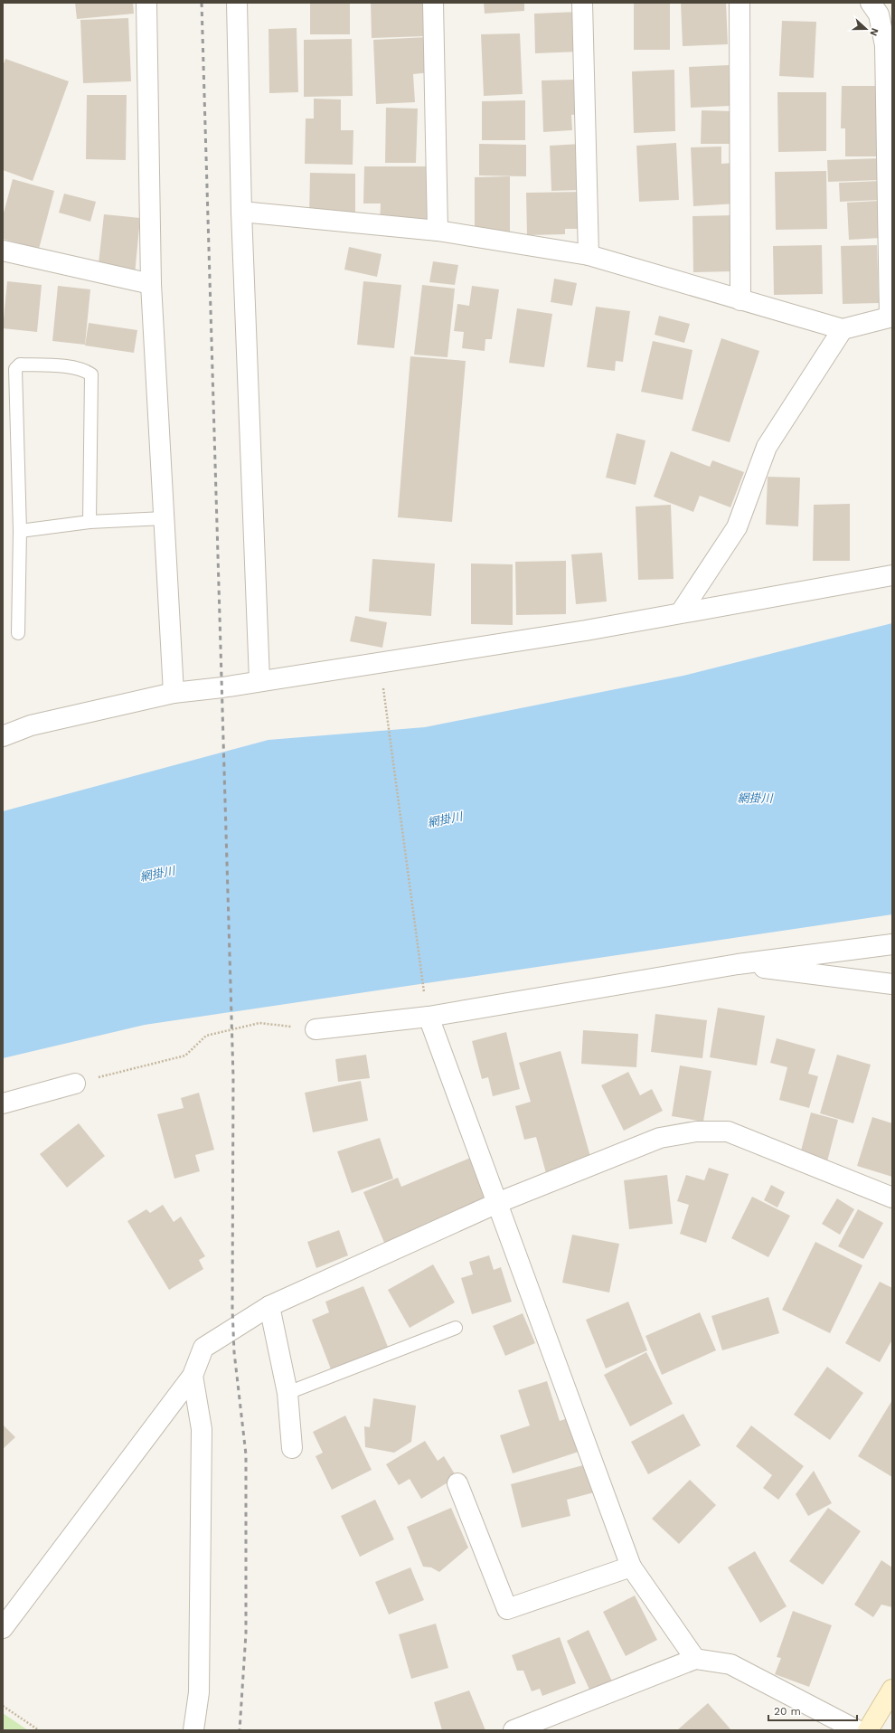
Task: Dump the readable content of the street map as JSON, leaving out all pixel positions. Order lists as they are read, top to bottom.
{
  "water": ["網掛川"],
  "scale_bar": "20 m",
  "north": "right"
}
